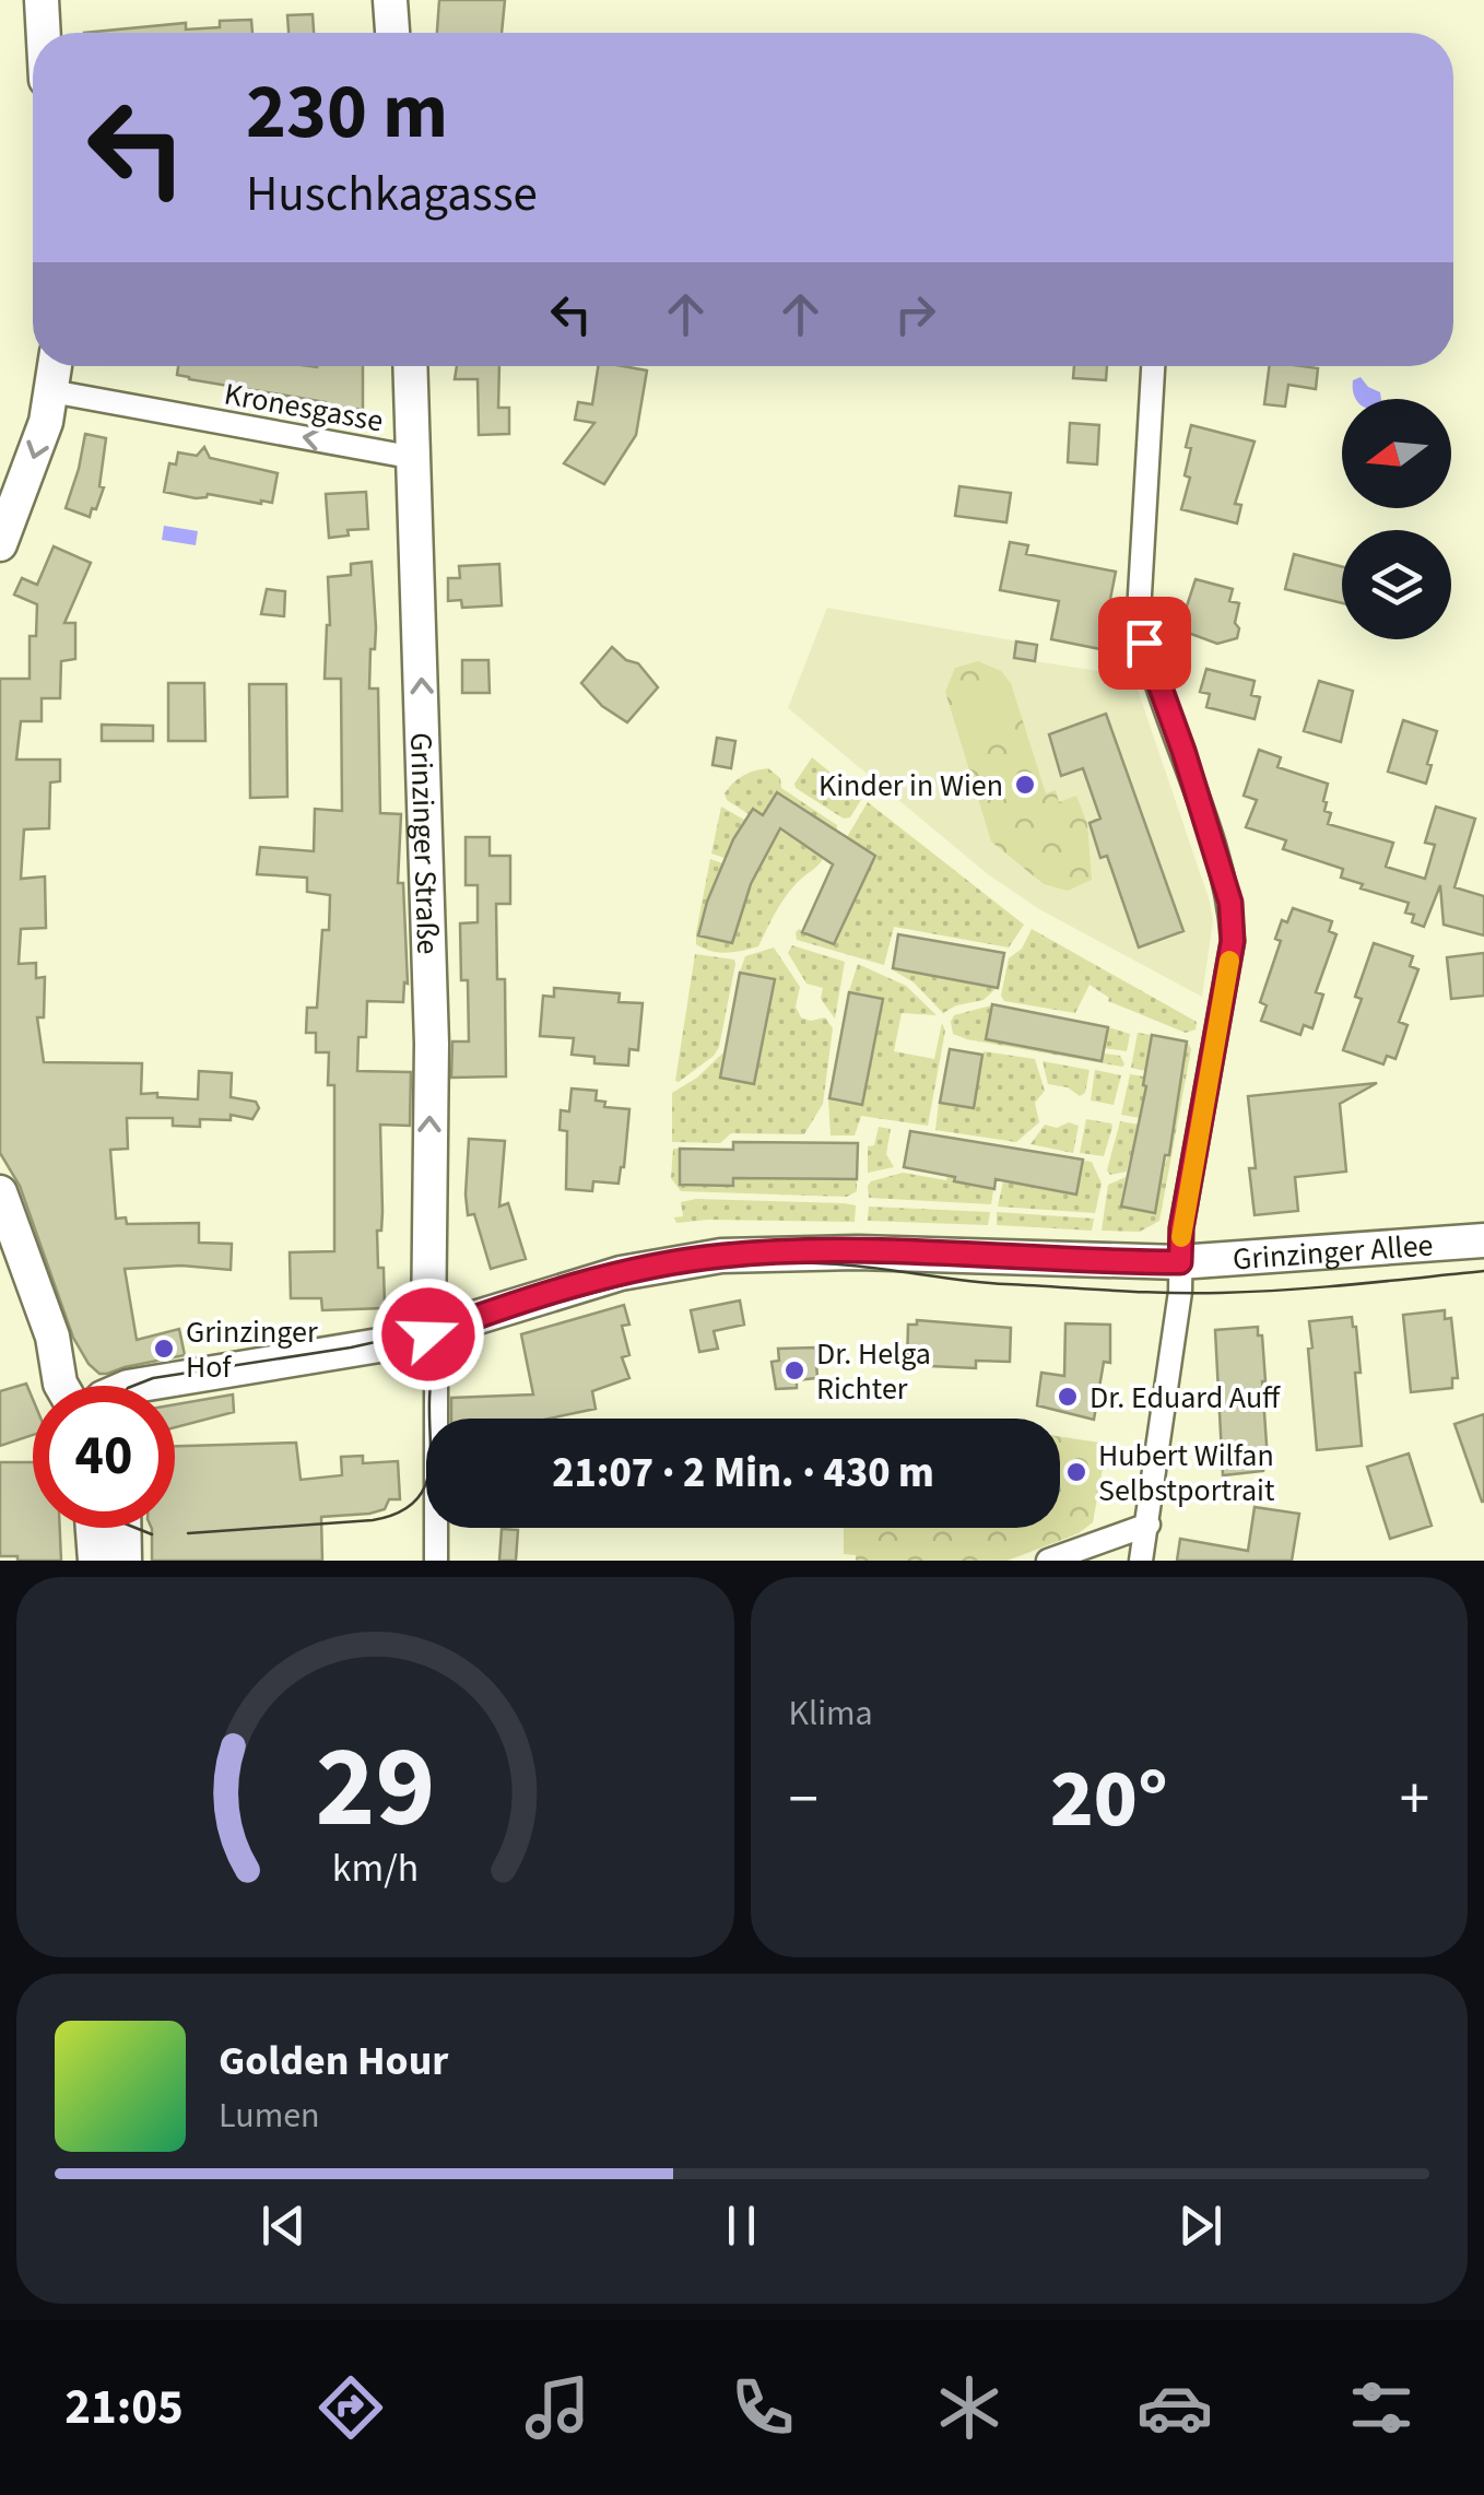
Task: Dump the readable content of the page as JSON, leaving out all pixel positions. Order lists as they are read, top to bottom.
{
  "streets": {
    "street": ["Kronesgasse", "Grinzinger Straße", "Grinzinger Allee"]
  },
  "crossings": [
    ["Kronesgasse", "Grinzinger Straße"],
    ["Grinzinger Straße", "Grinzinger Allee"]
  ],
  "one_way": ["Kronesgasse", "Grinzinger Straße"],
  "places": [
    "Kinder in Wien",
    "Grinzinger Hof",
    "Dr. Helga Richter",
    "Dr. Eduard Auff",
    "Hubert Wilfan Selbstportrait"
  ],
  "north": "left",
  "page": {
    "turn": ["230 m", "Huschkagasse"],
    "limit": "40",
    "trip": "21:07 · 2 Min. · 430 m",
    "tile": "Klima",
    "heat": ["−", "20°", "+"],
    "song": ["Golden Hour", "Lumen"],
    "tabs": "21:05",
    "gauge": ["29", "km/h"]
  }
}
